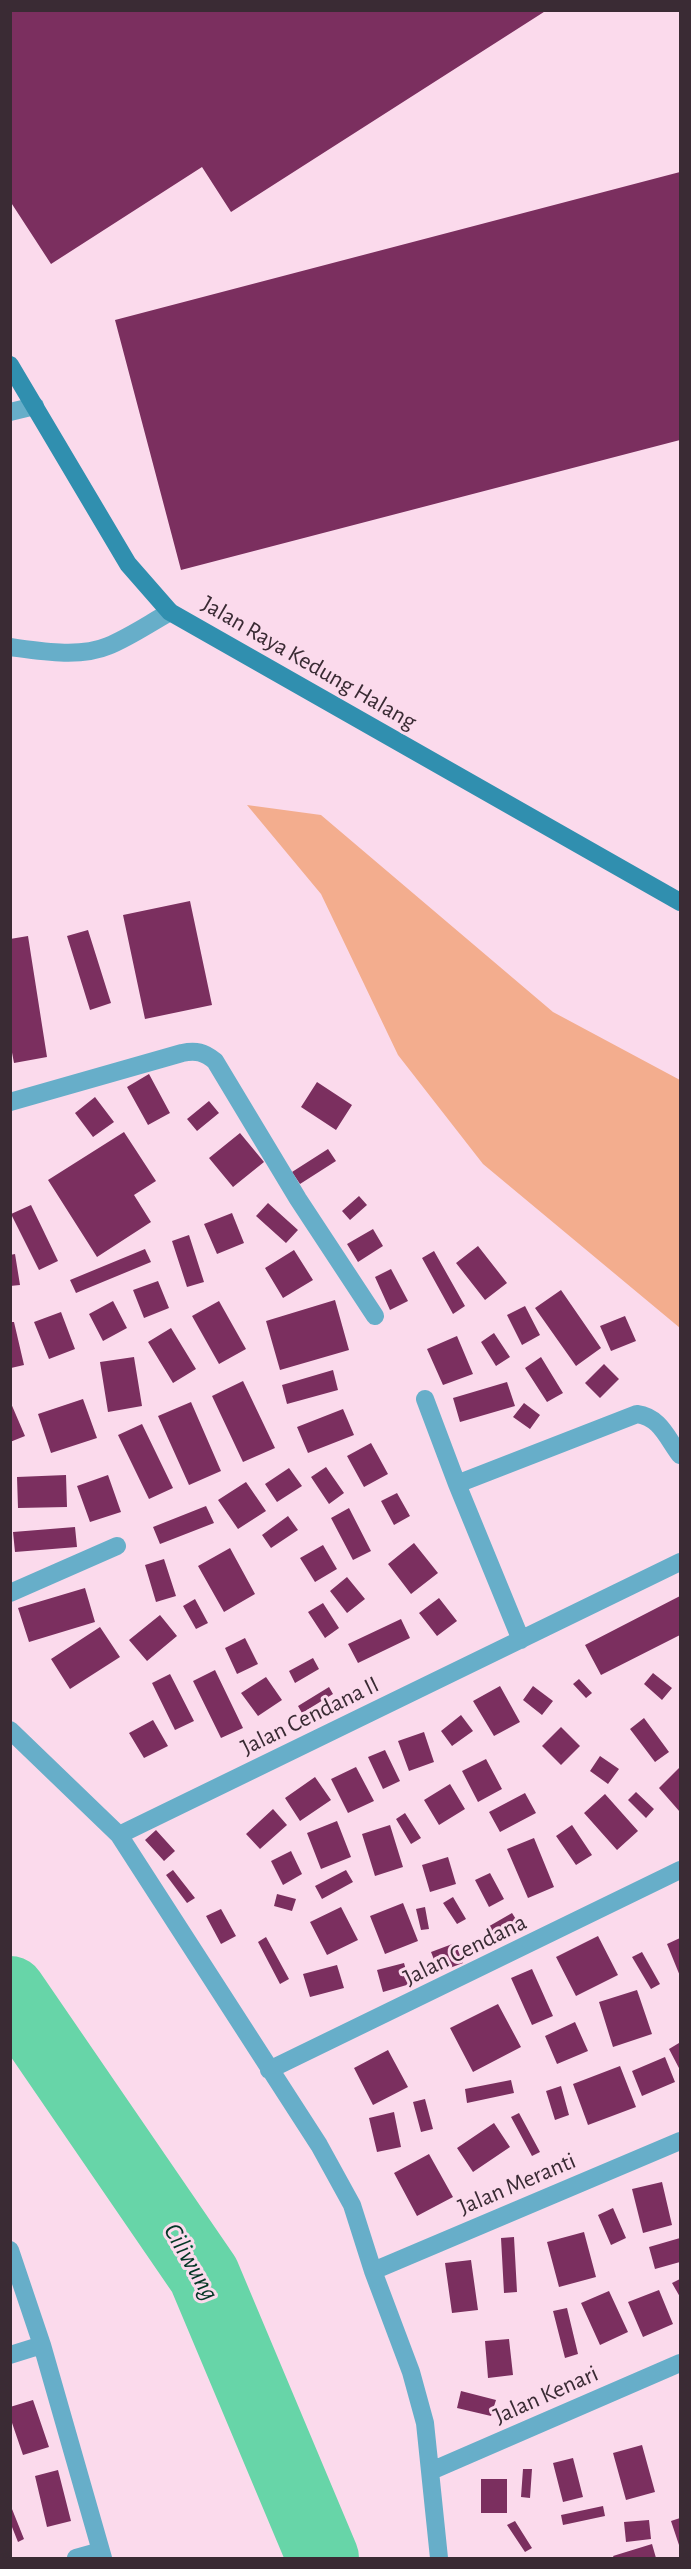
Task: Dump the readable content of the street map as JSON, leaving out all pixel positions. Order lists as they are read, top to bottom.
{
  "streets": {
    "main road": ["Jalan Raya Kedung Halang"],
    "street": [
      "Jalan Cendana II",
      "Jalan Cendana",
      "Jalan Meranti",
      "Jalan Kenari"
    ]
  },
  "water": ["Ciliwung"]
}
